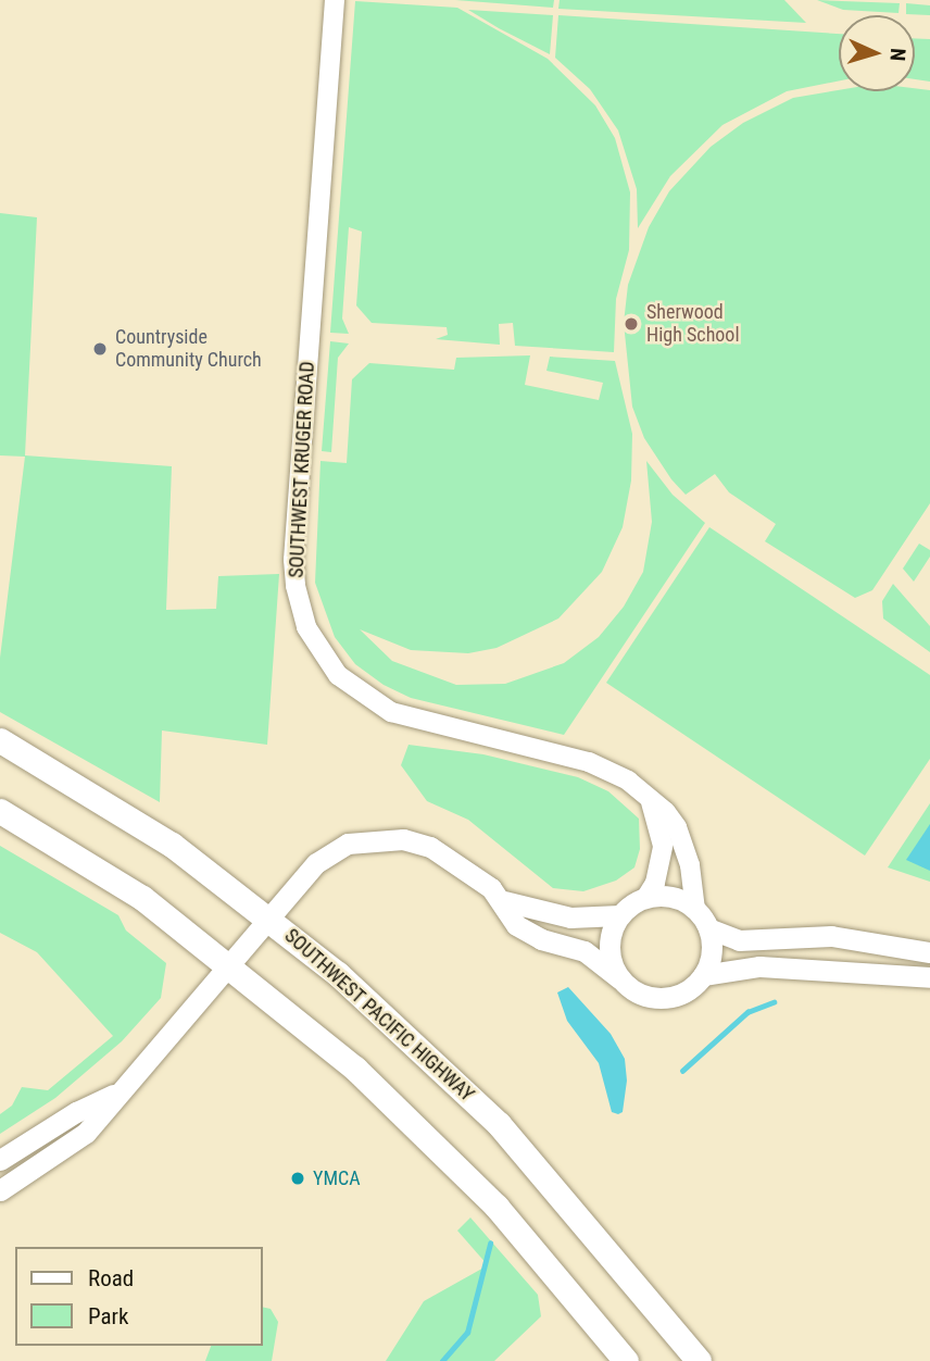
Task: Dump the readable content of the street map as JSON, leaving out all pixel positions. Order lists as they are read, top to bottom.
{
  "streets": {
    "highway": ["SOUTHWEST PACIFIC HIGHWAY"],
    "street": ["SOUTHWEST KRUGER ROAD"]
  },
  "places": ["Sherwood High School", "Countryside Community Church", "YMCA"],
  "legend": ["Road", "Park"],
  "north": "right"
}
